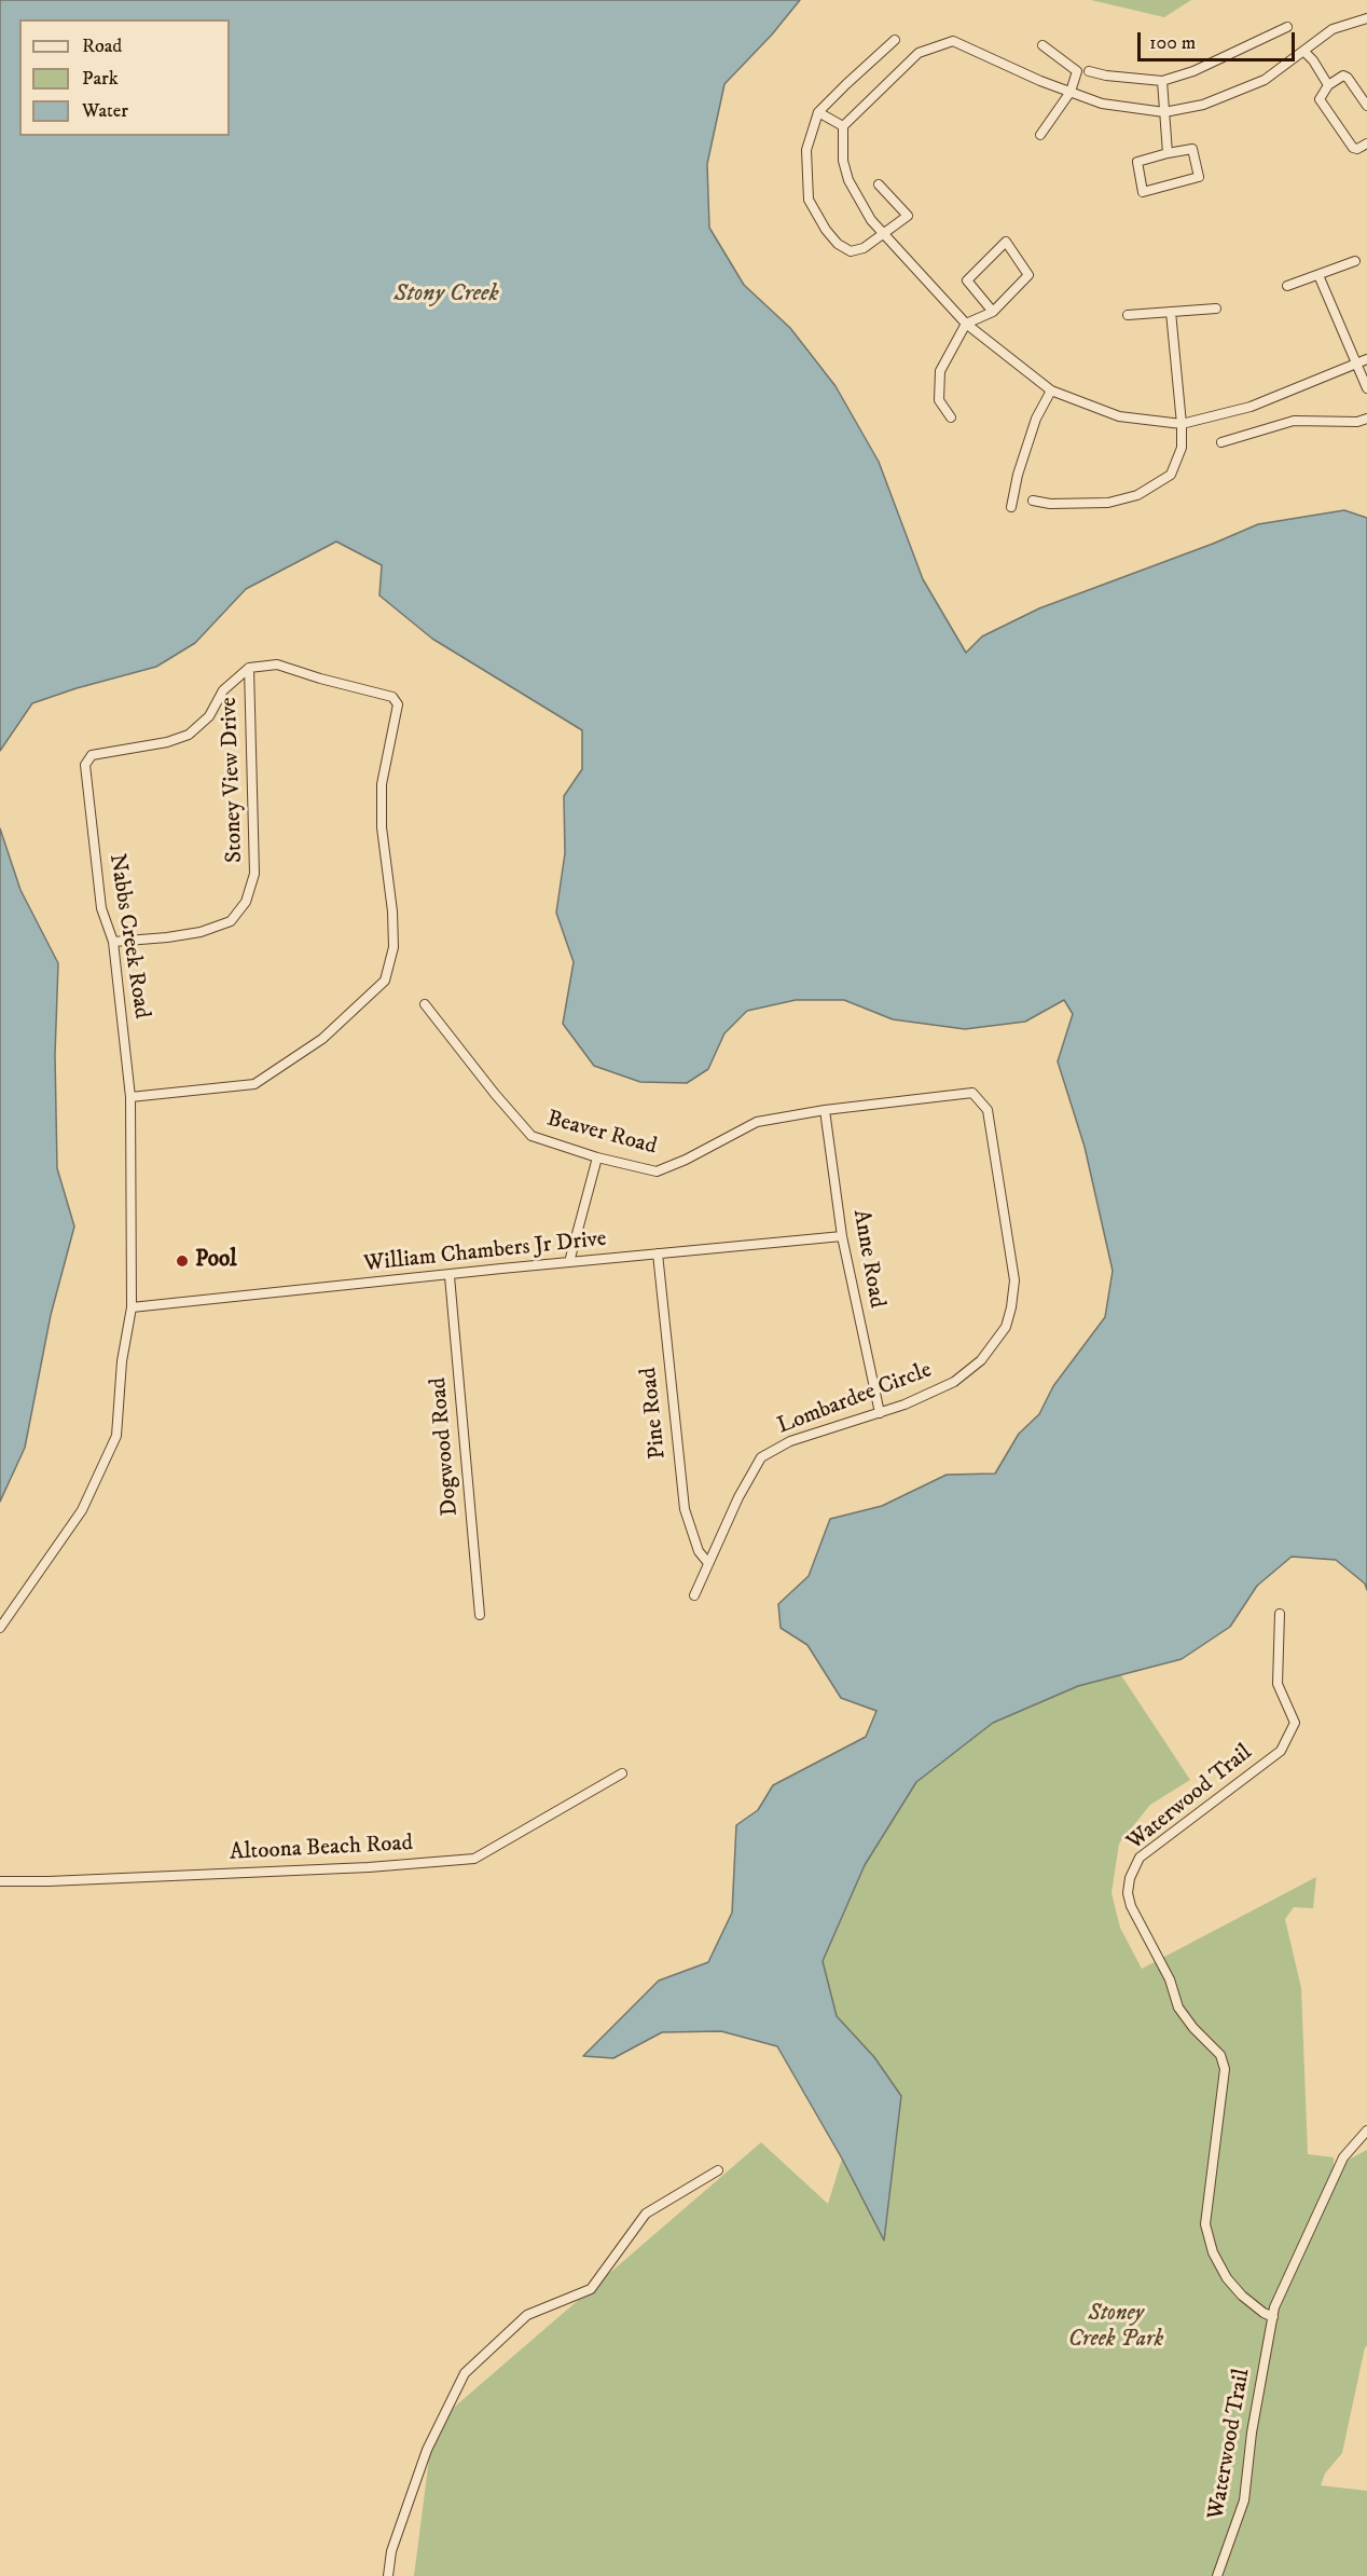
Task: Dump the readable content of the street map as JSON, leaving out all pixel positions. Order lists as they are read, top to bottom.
{
  "streets": {
    "street": [
      "Stoney View Drive",
      "Nabbs Creek Road",
      "Beaver Road",
      "William Chambers Jr Drive",
      "Anne Road",
      "Lombardee Circle",
      "Pine Road",
      "Dogwood Road",
      "Waterwood Trail",
      "Altoona Beach Road"
    ]
  },
  "crossings": [
    ["Stoney View Drive", "Nabbs Creek Road"],
    ["Nabbs Creek Road", "William Chambers Jr Drive"],
    ["Beaver Road", "Anne Road"],
    ["Beaver Road", "Lombardee Circle"],
    ["William Chambers Jr Drive", "Anne Road"],
    ["William Chambers Jr Drive", "Pine Road"],
    ["William Chambers Jr Drive", "Dogwood Road"],
    ["Anne Road", "Lombardee Circle"],
    ["Lombardee Circle", "Pine Road"]
  ],
  "water": ["Stony Creek"],
  "parks": ["Stoney Creek Park"],
  "places": ["Pool"],
  "legend": ["Road", "Park", "Water"],
  "scale_bar": "100 m"
}
